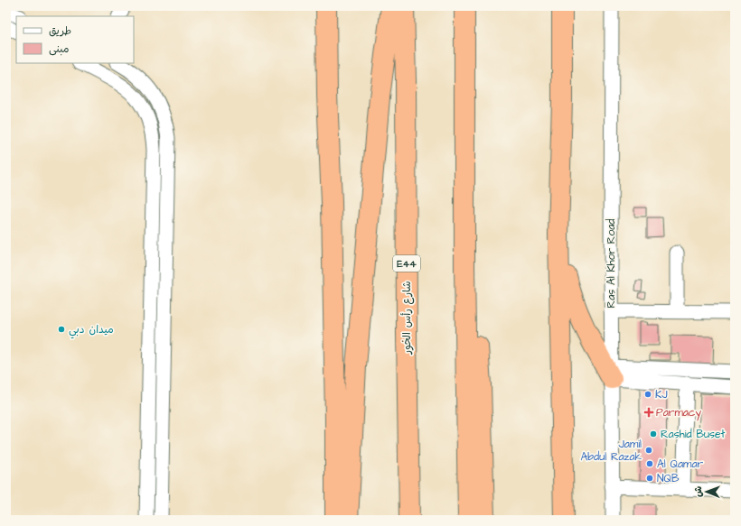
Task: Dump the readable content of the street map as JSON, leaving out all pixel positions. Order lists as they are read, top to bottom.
{
  "streets": {
    "highway": ["E44", "شارع رأس الخور"],
    "street": ["Ras Al Khor Road"]
  },
  "places": {
    "other": [
      "ميدان دبي",
      "KJ",
      "Rashid Buset",
      "Jamil Abdul Razak",
      "Al Qamar",
      "NQB"
    ],
    "health": ["Parmacy"]
  },
  "legend": ["طريق", "مبنى"],
  "north": "left"
}
